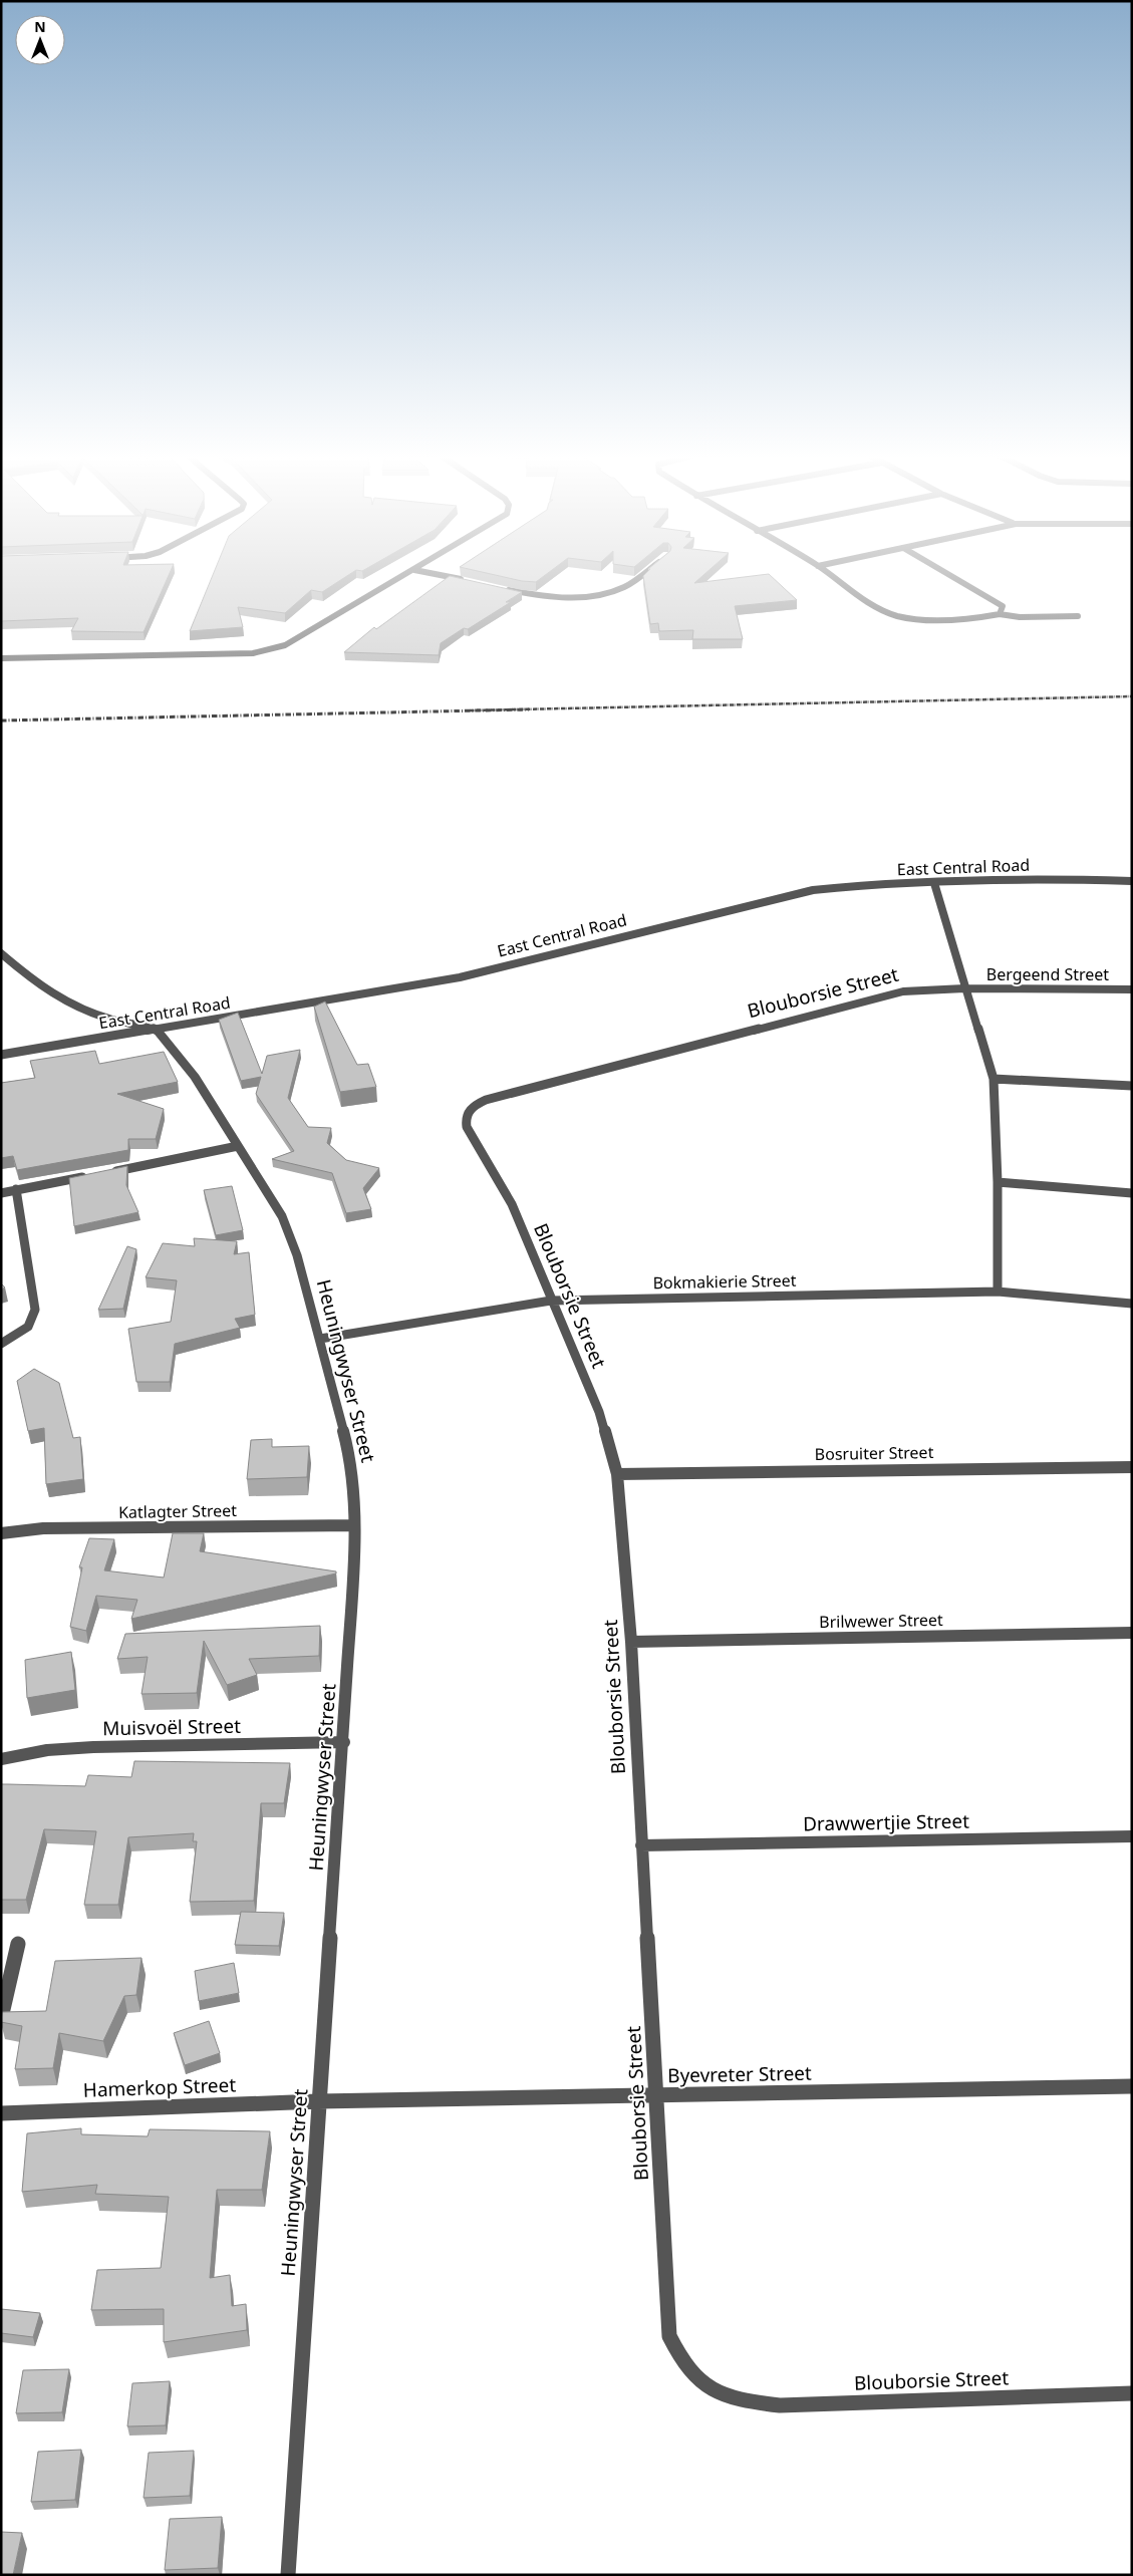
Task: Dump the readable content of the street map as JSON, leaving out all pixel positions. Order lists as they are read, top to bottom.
{
  "streets": {
    "street": [
      "East Central Road",
      "Bergeend Street",
      "Blouborsie Street",
      "Bokmakierie Street",
      "Heuningwyser Street",
      "Bosruiter Street",
      "Katlagter Street",
      "Brilwewer Street",
      "Muisvoël Street",
      "Drawwertjie Street",
      "Byevreter Street",
      "Hamerkop Street"
    ]
  },
  "crossings": [
    ["East Central Road", "Heuningwyser Street"],
    ["Bergeend Street", "Blouborsie Street"],
    ["Blouborsie Street", "Bokmakierie Street"],
    ["Blouborsie Street", "Bosruiter Street"],
    ["Blouborsie Street", "Brilwewer Street"],
    ["Blouborsie Street", "Drawwertjie Street"],
    ["Blouborsie Street", "Byevreter Street"],
    ["Bokmakierie Street", "Heuningwyser Street"],
    ["Heuningwyser Street", "Katlagter Street"],
    ["Heuningwyser Street", "Muisvoël Street"],
    ["Heuningwyser Street", "Byevreter Street"],
    ["Heuningwyser Street", "Hamerkop Street"],
    ["Byevreter Street", "Hamerkop Street"]
  ],
  "north": "top"
}
